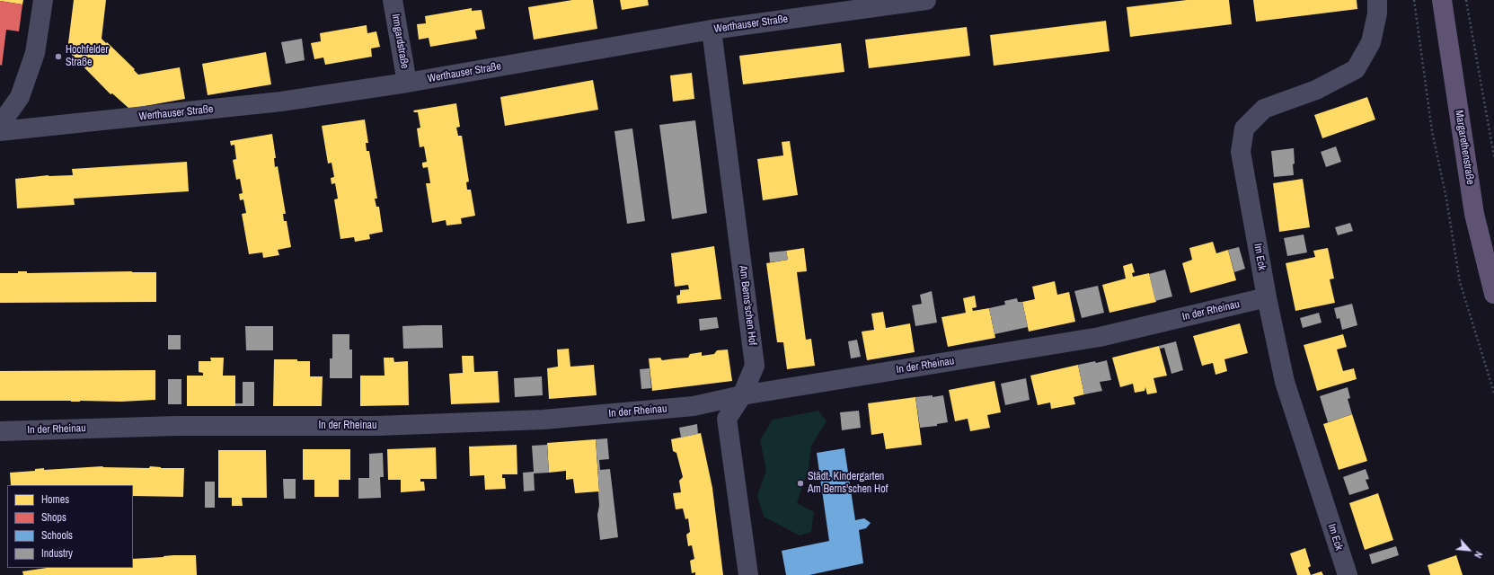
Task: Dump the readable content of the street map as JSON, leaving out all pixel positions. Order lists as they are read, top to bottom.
{
  "streets": {
    "main road": ["Margarethenstraße"],
    "street": [
      "Werthauser Straße",
      "Irmgardstraße",
      "Im Eck",
      "Am Berns'schen Hof",
      "In der Rheinau"
    ]
  },
  "crossings": [
    ["Werthauser Straße", "Irmgardstraße"],
    ["Werthauser Straße", "Am Berns'schen Hof"],
    ["Im Eck", "In der Rheinau"],
    ["Am Berns'schen Hof", "In der Rheinau"]
  ],
  "places": ["Hochfelder Straße", "Städt. Kindergarten Am Berns'schen Hof"],
  "legend": [
    "Homes",
    "Shops",
    "Schools",
    "Industry"
  ],
  "north": "bottom right"
}
